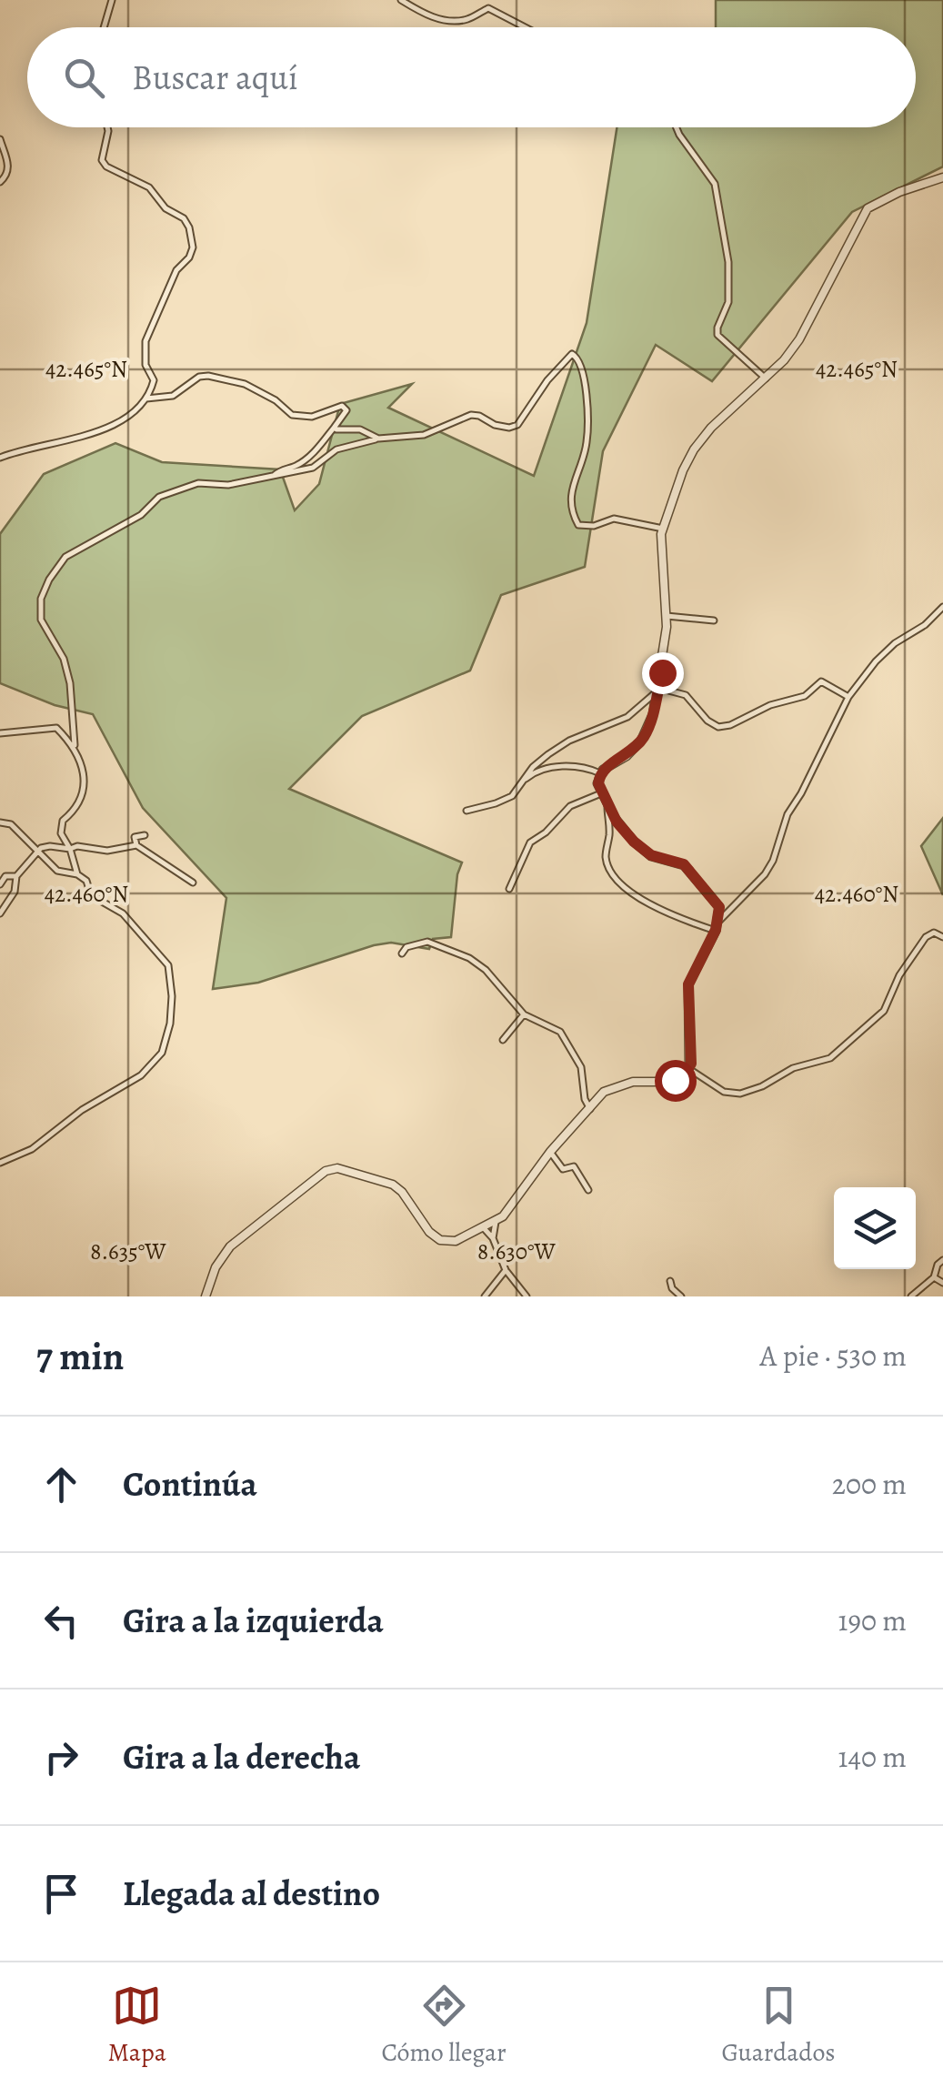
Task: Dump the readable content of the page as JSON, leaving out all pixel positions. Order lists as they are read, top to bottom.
{
  "page": {
    "search": "Buscar aquí",
    "heading": ["7 min", "A pie · 530 m"],
    "list": [
      ["Continúa", "200 m"],
      ["Gira a la izquierda", "190 m"],
      ["Gira a la derecha", "140 m"],
      "Llegada al destino"
    ],
    "nav": ["Mapa", "Cómo llegar", "Guardados"]
  },
  "coordinates": [
    "42.465°N",
    "42.460°N",
    "8.635°W",
    "8.630°W"
  ]
}
